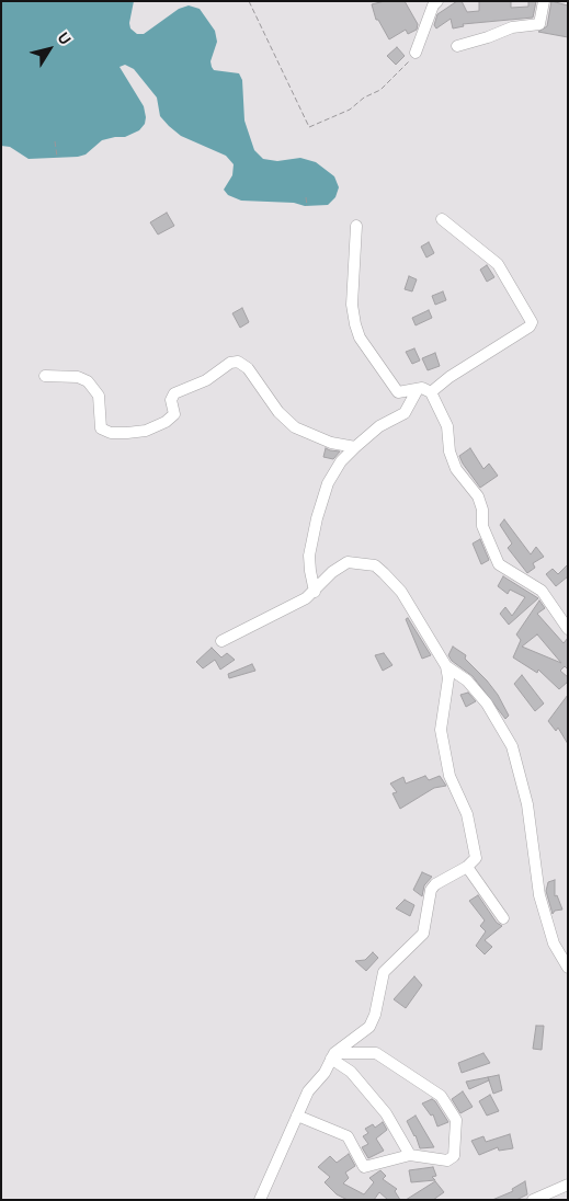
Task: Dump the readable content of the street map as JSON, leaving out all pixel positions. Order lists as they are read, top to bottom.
{
  "north": "top right"
}
